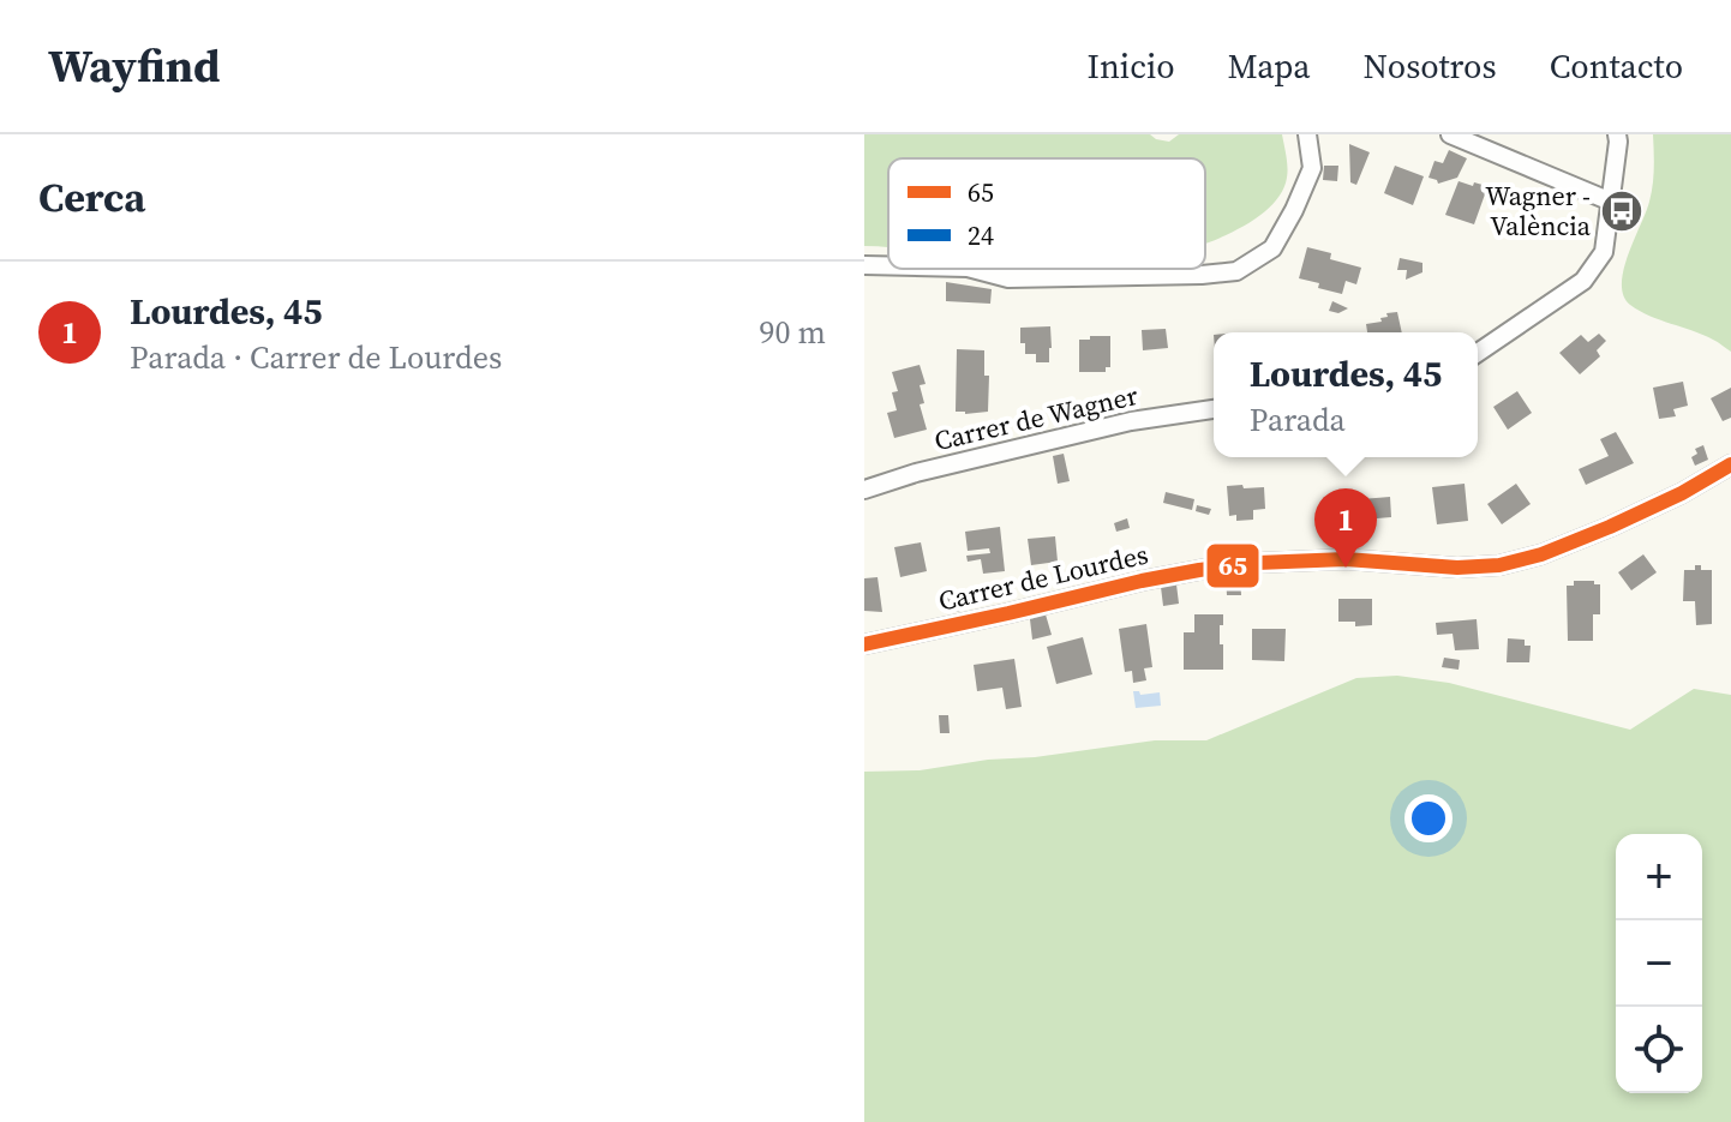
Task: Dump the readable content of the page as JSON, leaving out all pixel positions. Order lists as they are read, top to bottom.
{
  "streets": {
    "street": ["Carrer de Wagner", "Carrer de Lourdes"]
  },
  "places": {
    "bus stop": ["Wagner - València"]
  },
  "lines": ["transit line 65"],
  "legend": ["65", "24"],
  "page": {
    "header": "Wayfind",
    "nav": [
      "Inicio",
      "Mapa",
      "Nosotros",
      "Contacto"
    ],
    "heading": "Cerca",
    "list": [
      {
        "mark": "1",
        "name": "Lourdes, 45",
        "note": "Parada · Carrer de Lourdes",
        "value": "90 m"
      }
    ],
    "popup": ["Lourdes, 45", "Parada"],
    "pins": "1",
    "map_buttons": ["+", "−"]
  }
}
